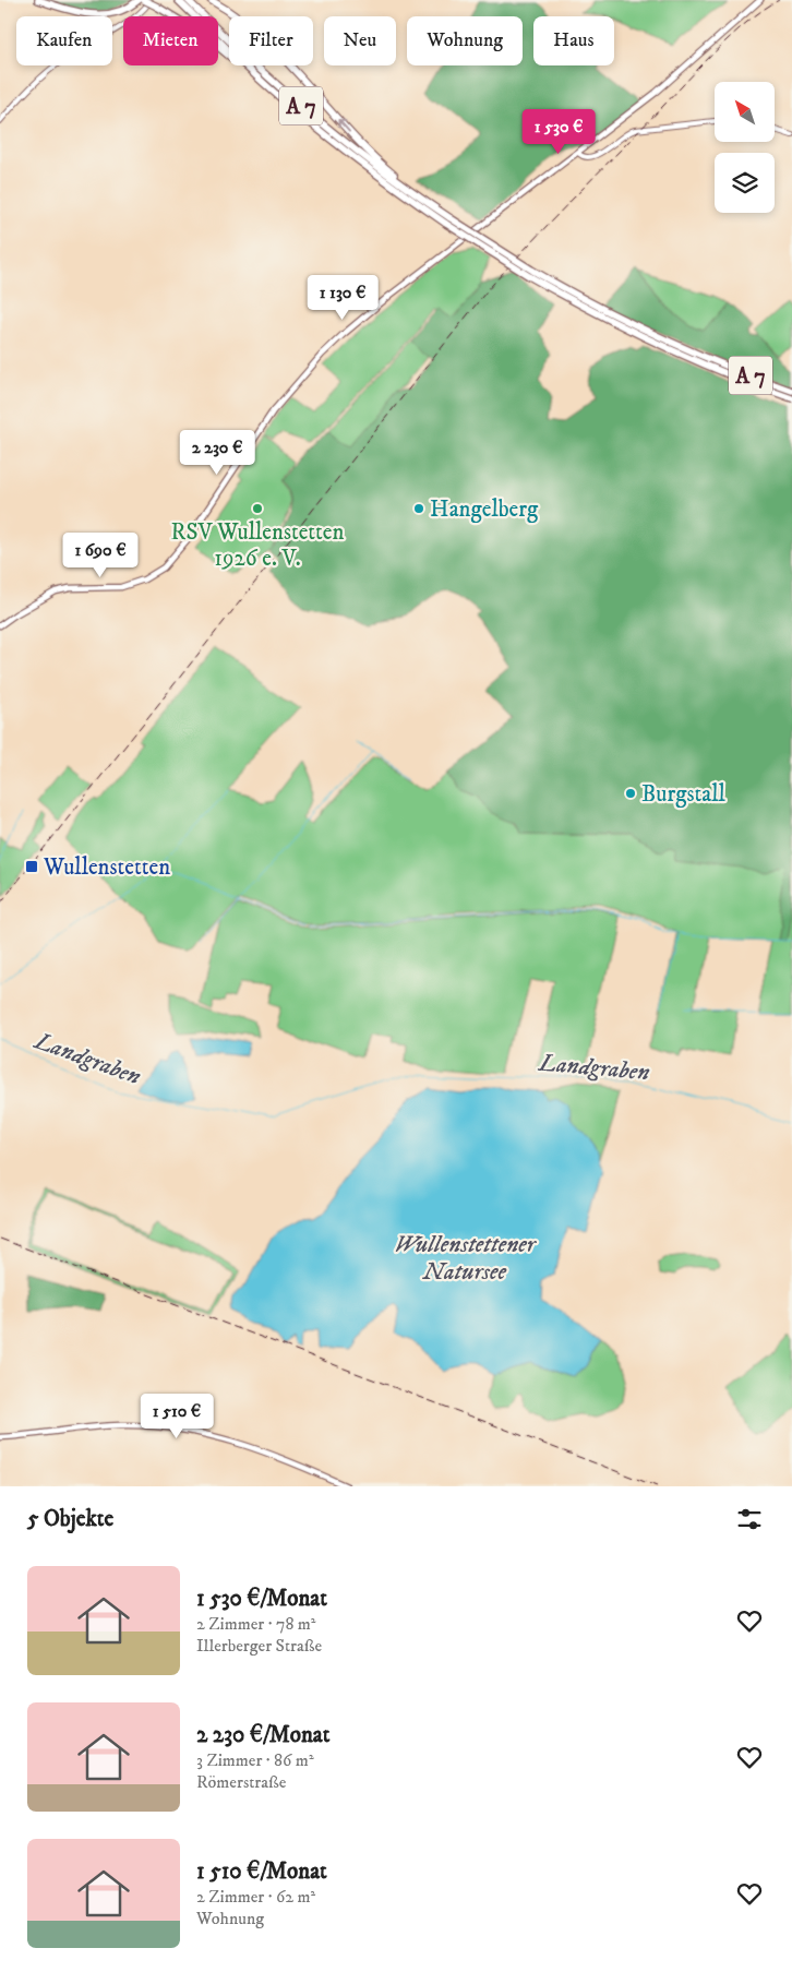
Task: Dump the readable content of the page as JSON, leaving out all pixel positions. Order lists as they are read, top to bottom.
{
  "streets": {
    "highway": ["A 7"]
  },
  "water": ["Landgraben", "Wullenstettener Natursee"],
  "places": {
    "other": ["RSV Wullenstetten 1926 e. V.", "Hangelberg", "Burgstall"],
    "transit": ["Wullenstetten"]
  },
  "north": "top left",
  "page": {
    "chip": [
      "Kaufen",
      "Mieten",
      "Filter",
      "Neu",
      "Wohnung",
      "Haus"
    ],
    "price": [
      "1 530 €",
      "1 130 €",
      "2 230 €",
      "1 690 €",
      "1 510 €"
    ],
    "heading": "5 Objekte",
    "list": [
      {
        "name": "1 530 €/Monat",
        "note": "2 Zimmer · 78 m² · Illerberger Straße"
      },
      {
        "name": "2 230 €/Monat",
        "note": "3 Zimmer · 86 m² · Römerstraße"
      },
      {
        "name": "1 510 €/Monat",
        "note": "2 Zimmer · 62 m² · Wohnung"
      }
    ]
  }
}
